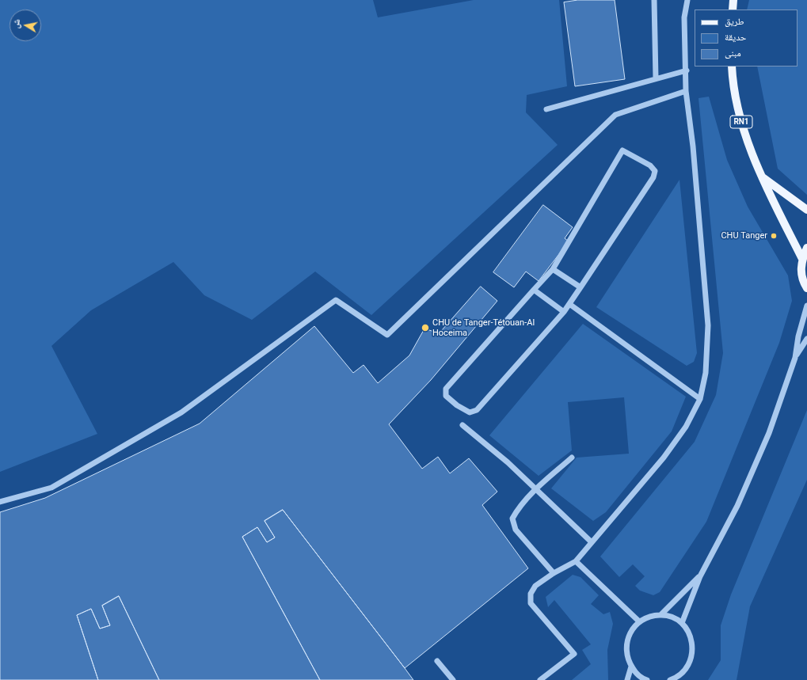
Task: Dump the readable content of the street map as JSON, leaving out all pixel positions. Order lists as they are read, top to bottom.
{
  "streets": {
    "main road": ["RN1"]
  },
  "places": ["CHU Tanger", "CHU de Tanger-Tétouan-Al Hoceima"],
  "legend": ["طريق", "حديقة", "مبنى"],
  "north": "left"
}
